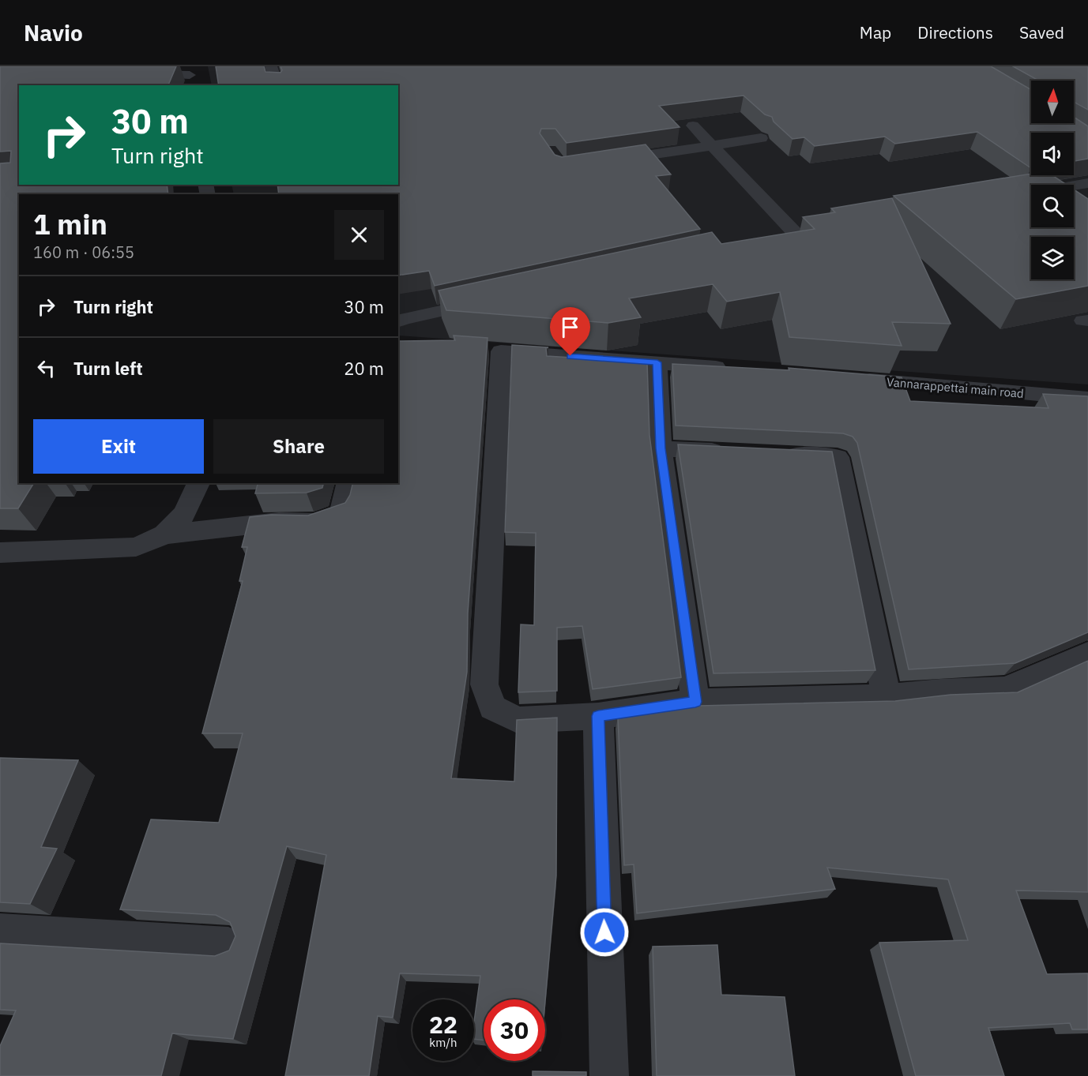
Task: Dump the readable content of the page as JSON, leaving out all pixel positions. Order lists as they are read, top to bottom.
{
  "streets": {
    "street": ["Vannarappettai main road"]
  },
  "north": "top",
  "page": {
    "header": "Navio",
    "nav": ["Map", "Directions", "Saved"],
    "turn": ["30 m", "Turn right"],
    "heading": ["1 min", "160 m · 06:55"],
    "list": [
      {
        "name": "Turn right",
        "value": "30 m"
      },
      {
        "name": "Turn left",
        "value": "20 m"
      }
    ],
    "buttons": ["Exit", "Share"],
    "speed": "22 km/h",
    "limit": "30"
  }
}
